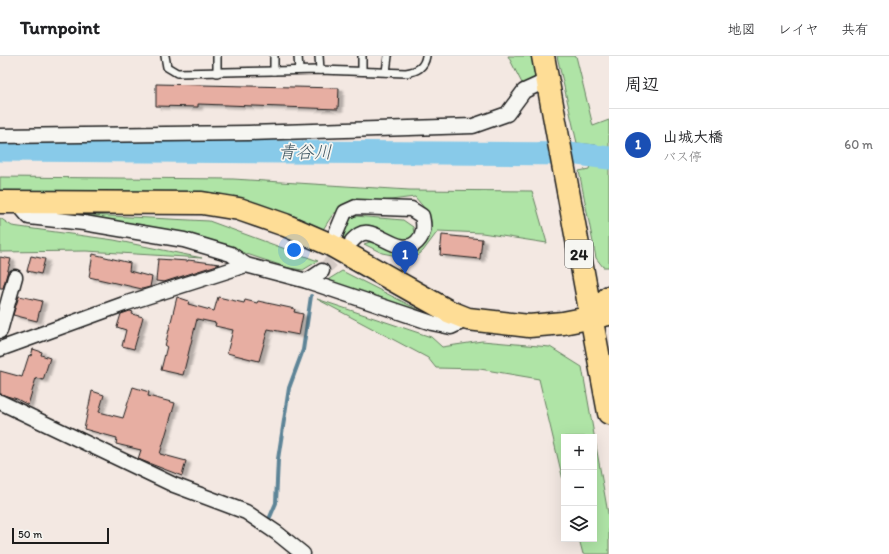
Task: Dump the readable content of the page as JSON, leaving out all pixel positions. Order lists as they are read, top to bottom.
{
  "streets": {
    "highway": ["24"]
  },
  "water": ["青谷川"],
  "scale_bar": "50 m",
  "page": {
    "header": "Turnpoint",
    "nav": ["地図", "レイヤ", "共有"],
    "heading": "周辺",
    "list": [
      {
        "mark": "1",
        "name": "山城大橋",
        "note": "バス停",
        "value": "60 m"
      }
    ],
    "pins": "1",
    "map_buttons": ["+", "−"],
    "scale": "50 m"
  }
}
